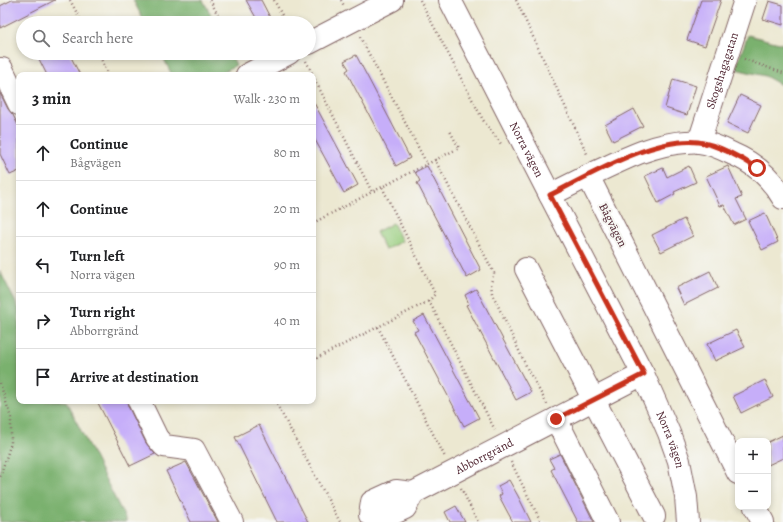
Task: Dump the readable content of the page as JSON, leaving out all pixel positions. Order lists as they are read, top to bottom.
{
  "streets": {
    "street": [
      "Skogshagagatan",
      "Norra vägen",
      "Bågvägen",
      "Abborrgränd"
    ]
  },
  "crossings": [
    ["Norra vägen", "Abborrgränd"]
  ],
  "page": {
    "search": "Search here",
    "heading": ["3 min", "Walk · 230 m"],
    "list": [
      ["Continue", "Bågvägen", "80 m"],
      ["Continue", "20 m"],
      ["Turn left", "Norra vägen", "90 m"],
      ["Turn right", "Abborrgränd", "40 m"],
      "Arrive at destination"
    ],
    "map_buttons": ["+", "−"]
  }
}
